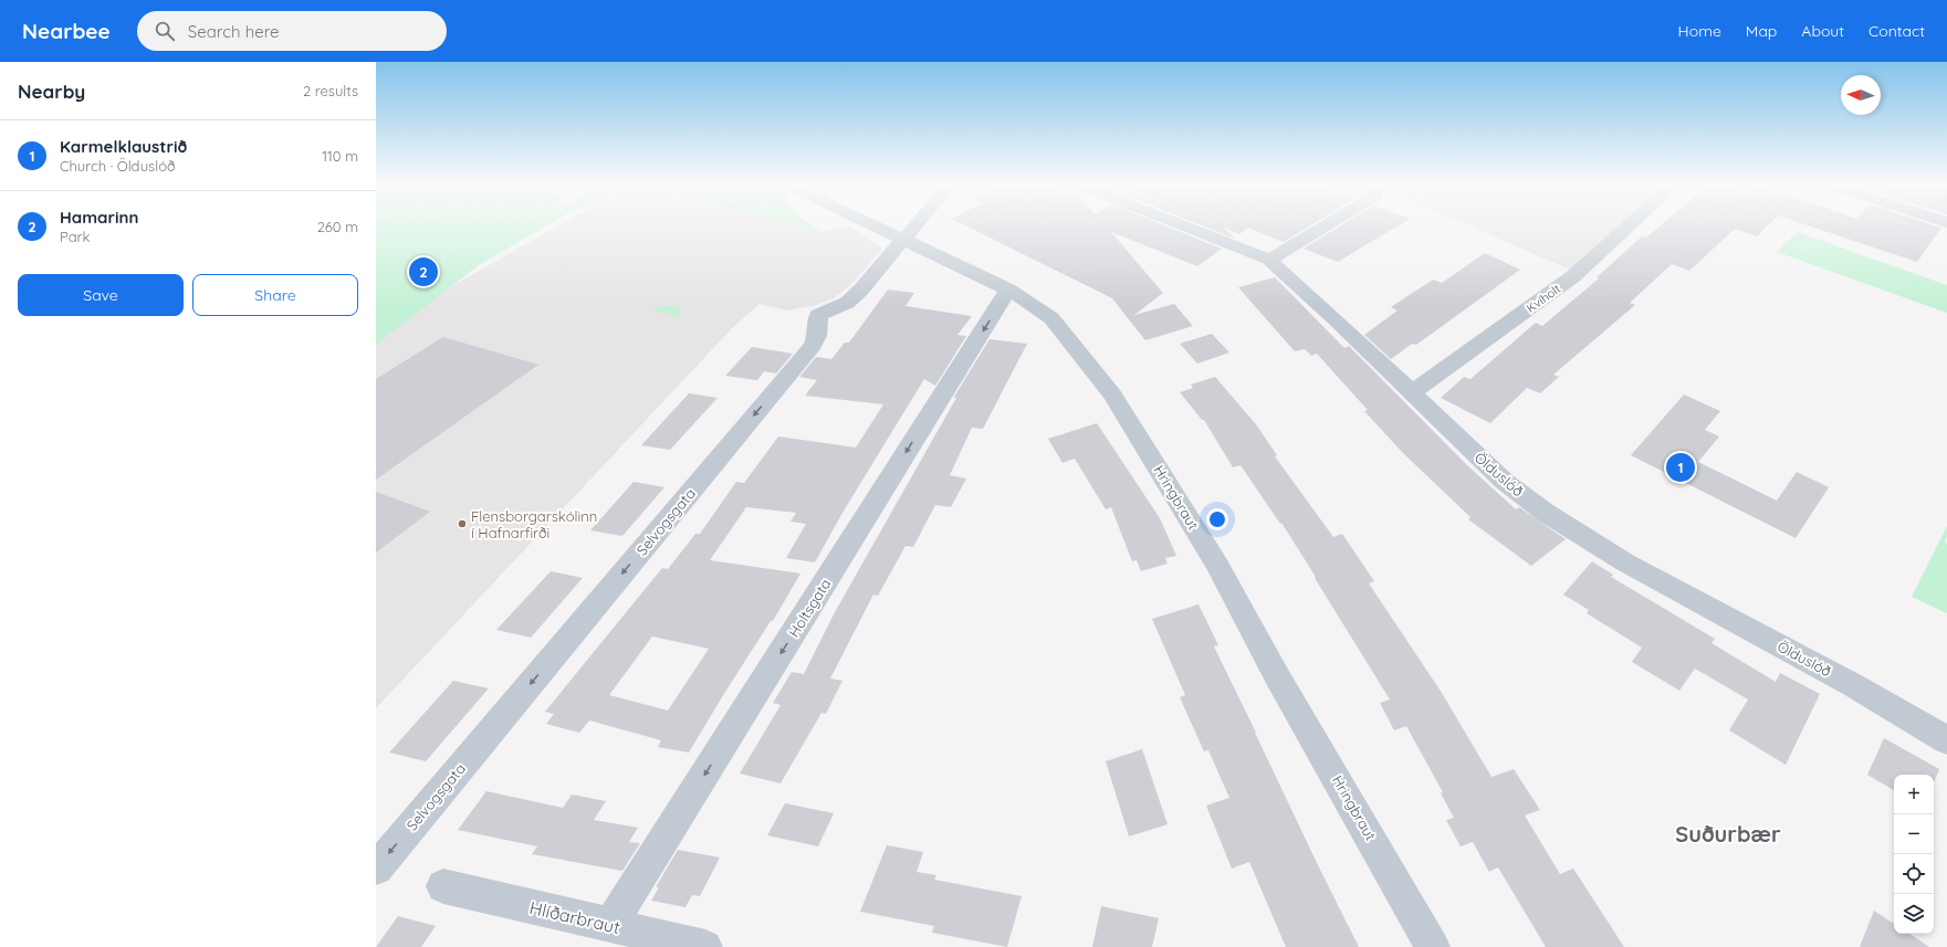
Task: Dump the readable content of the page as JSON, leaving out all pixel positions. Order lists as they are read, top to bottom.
{
  "streets": {
    "street": [
      "Kvíholt",
      "Ölduslóð",
      "Hringbraut",
      "Selvogsgata",
      "Holtsgata",
      "Hlíðarbraut"
    ]
  },
  "crossings": [
    ["Kvíholt", "Ölduslóð"],
    ["Hringbraut", "Selvogsgata"],
    ["Hringbraut", "Holtsgata"],
    ["Holtsgata", "Hlíðarbraut"]
  ],
  "one_way": ["Selvogsgata", "Holtsgata"],
  "districts": ["Suðurbær"],
  "places": ["Flensborgarskólinn í Hafnarfirði"],
  "north": "left",
  "page": {
    "header": "Nearbee",
    "search": "Search here",
    "nav": [
      "Home",
      "Map",
      "About",
      "Contact"
    ],
    "heading": ["Nearby", "2 results"],
    "list": [
      {
        "mark": "1",
        "name": "Karmelklaustrið",
        "note": "Church · Ölduslóð",
        "value": "110 m"
      },
      {
        "mark": "2",
        "name": "Hamarinn",
        "note": "Park",
        "value": "260 m"
      }
    ],
    "pins": ["2", "1"],
    "buttons": ["Save", "Share"],
    "map_buttons": ["+", "−"]
  }
}
